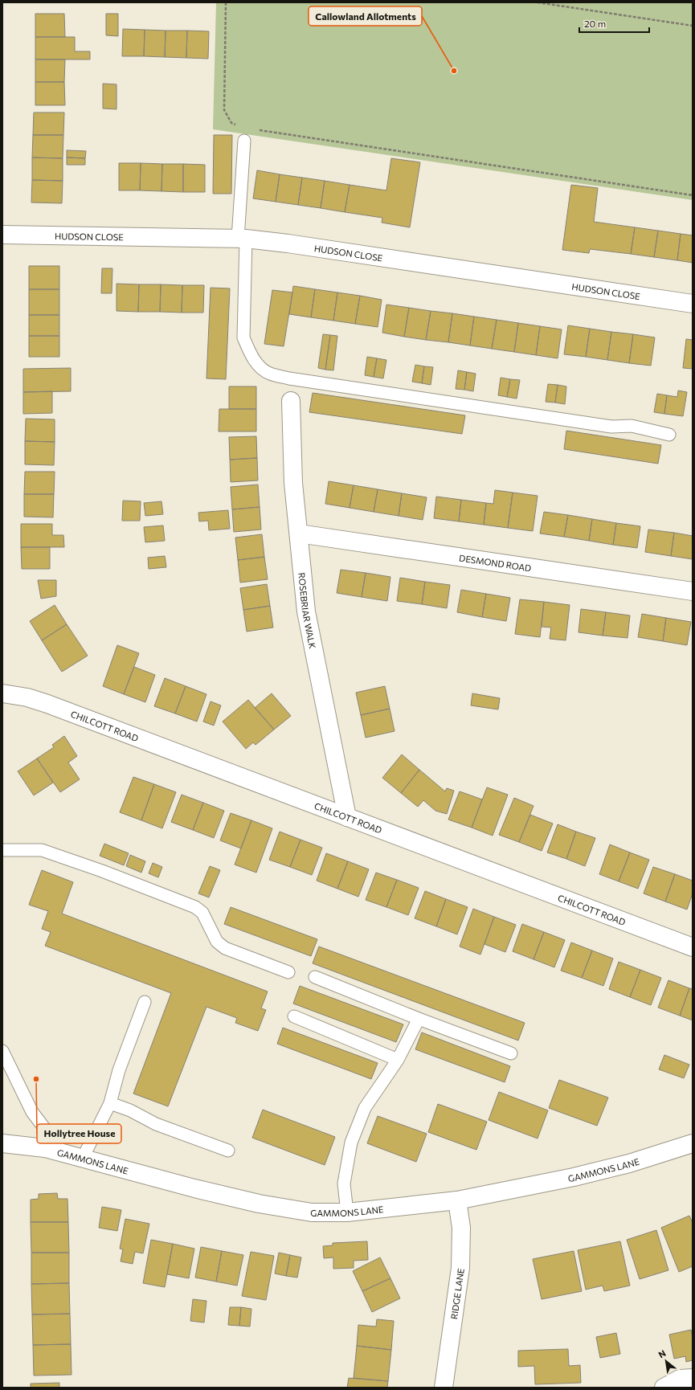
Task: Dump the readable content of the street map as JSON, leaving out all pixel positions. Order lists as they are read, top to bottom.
{
  "streets": {
    "street": [
      "HUDSON CLOSE",
      "DESMOND ROAD",
      "ROSEBRIAR WALK",
      "CHILCOTT ROAD",
      "GAMMONS LANE",
      "RIDGE LANE"
    ]
  },
  "crossings": [
    ["DESMOND ROAD", "ROSEBRIAR WALK"],
    ["ROSEBRIAR WALK", "CHILCOTT ROAD"],
    ["GAMMONS LANE", "RIDGE LANE"]
  ],
  "places": ["Callowland Allotments", "Hollytree House"],
  "scale_bar": "20 m",
  "north": "top left"
}
